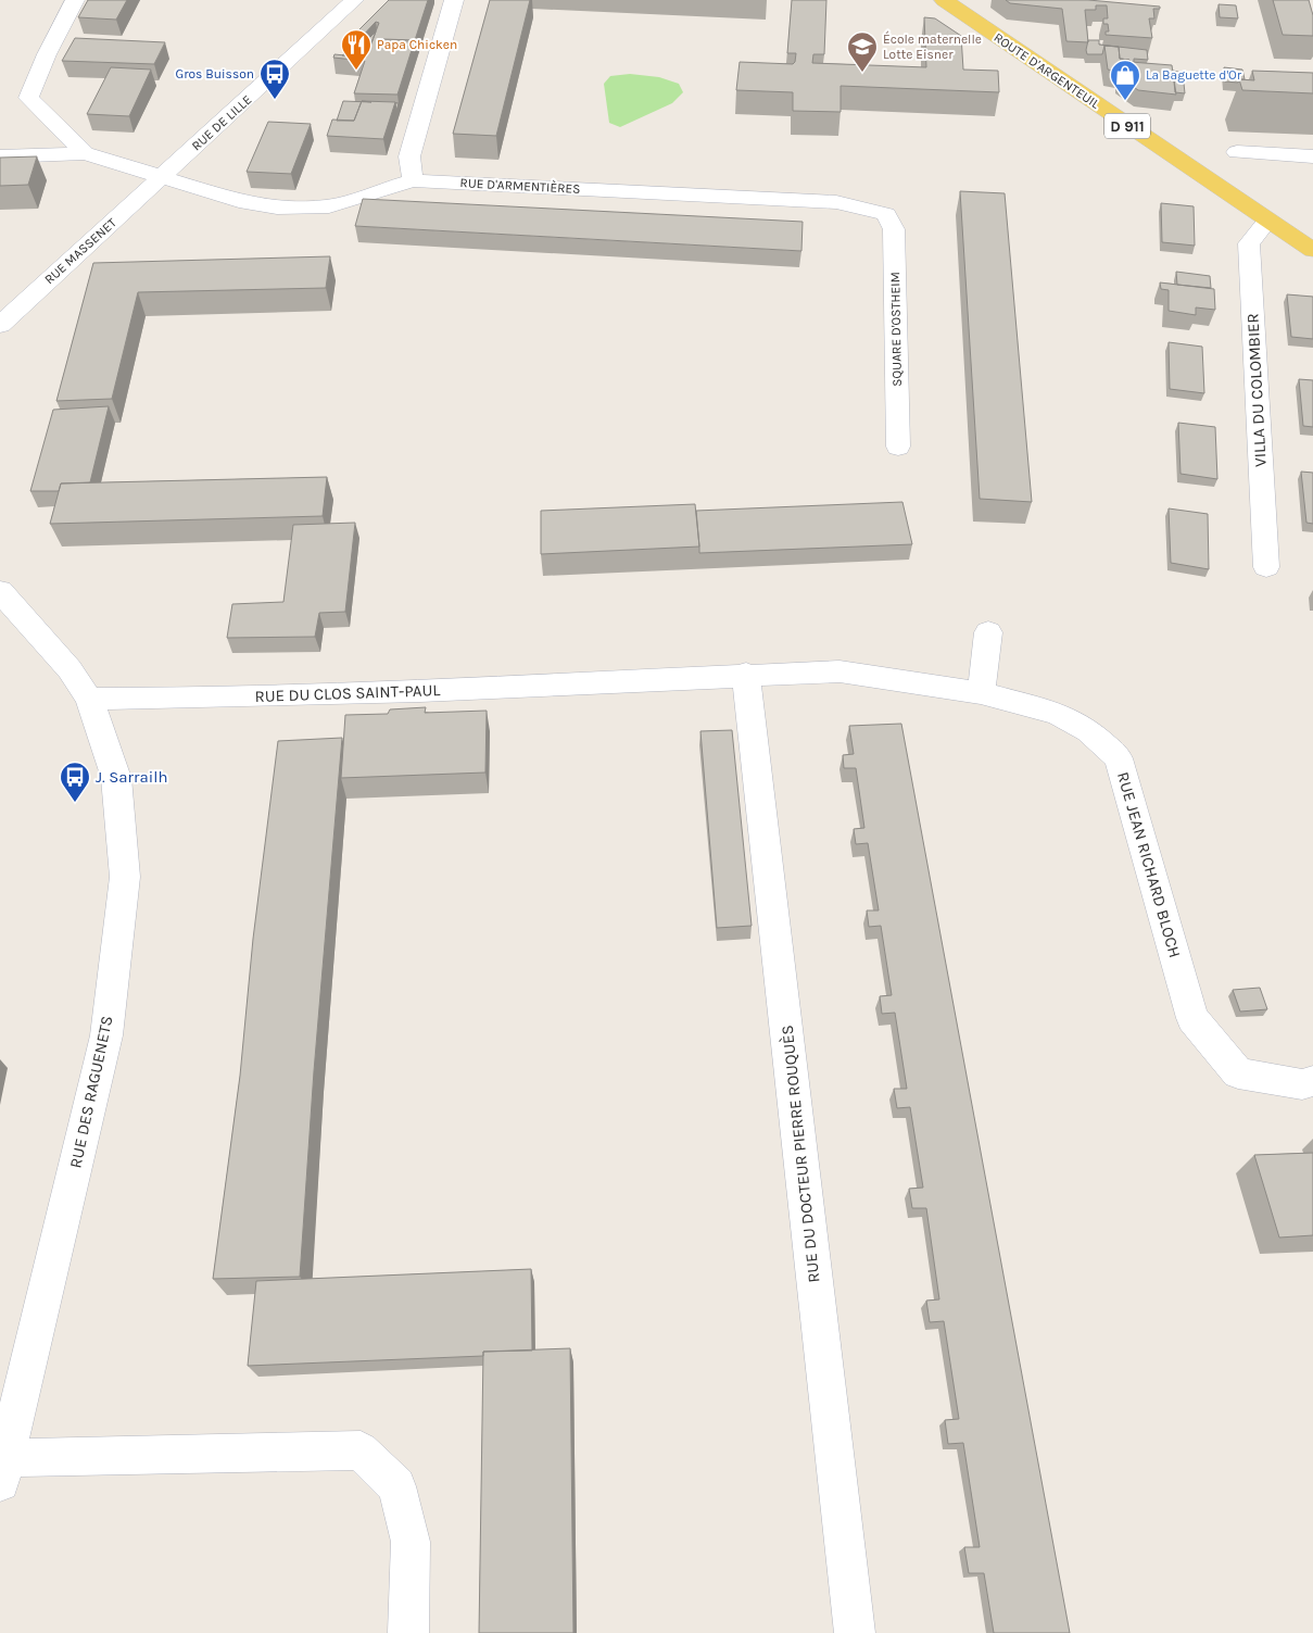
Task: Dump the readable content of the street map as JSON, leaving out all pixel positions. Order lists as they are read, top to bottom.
{
  "streets": {
    "main road": ["ROUTE D'ARGENTEUIL", "D 911"],
    "street": [
      "RUE DE LILLE",
      "RUE D'ARMENTIÈRES",
      "RUE MASSENET",
      "SQUARE D'OSTHEIM",
      "VILLA DU COLOMBIER",
      "RUE DU CLOS SAINT-PAUL",
      "RUE JEAN RICHARD BLOCH",
      "RUE DES RAGUENETS",
      "RUE DU DOCTEUR PIERRE ROUQUÈS"
    ]
  },
  "crossings": [
    ["ROUTE D'ARGENTEUIL", "VILLA DU COLOMBIER"],
    ["RUE DE LILLE", "RUE D'ARMENTIÈRES"],
    ["RUE DE LILLE", "RUE MASSENET"],
    ["RUE D'ARMENTIÈRES", "RUE MASSENET"],
    ["RUE D'ARMENTIÈRES", "SQUARE D'OSTHEIM"],
    ["RUE DU CLOS SAINT-PAUL", "RUE JEAN RICHARD BLOCH"],
    ["RUE DU CLOS SAINT-PAUL", "RUE DES RAGUENETS"],
    ["RUE DU CLOS SAINT-PAUL", "RUE DU DOCTEUR PIERRE ROUQUÈS"],
    ["RUE JEAN RICHARD BLOCH", "RUE DU DOCTEUR PIERRE ROUQUÈS"]
  ],
  "places": {
    "restaurant": ["Papa Chicken"],
    "school or university": ["École maternelle Lotte Eisner"],
    "bus stop": ["Gros Buisson", "J. Sarrailh"],
    "shop": ["La Baguette d'Or"]
  }
}
